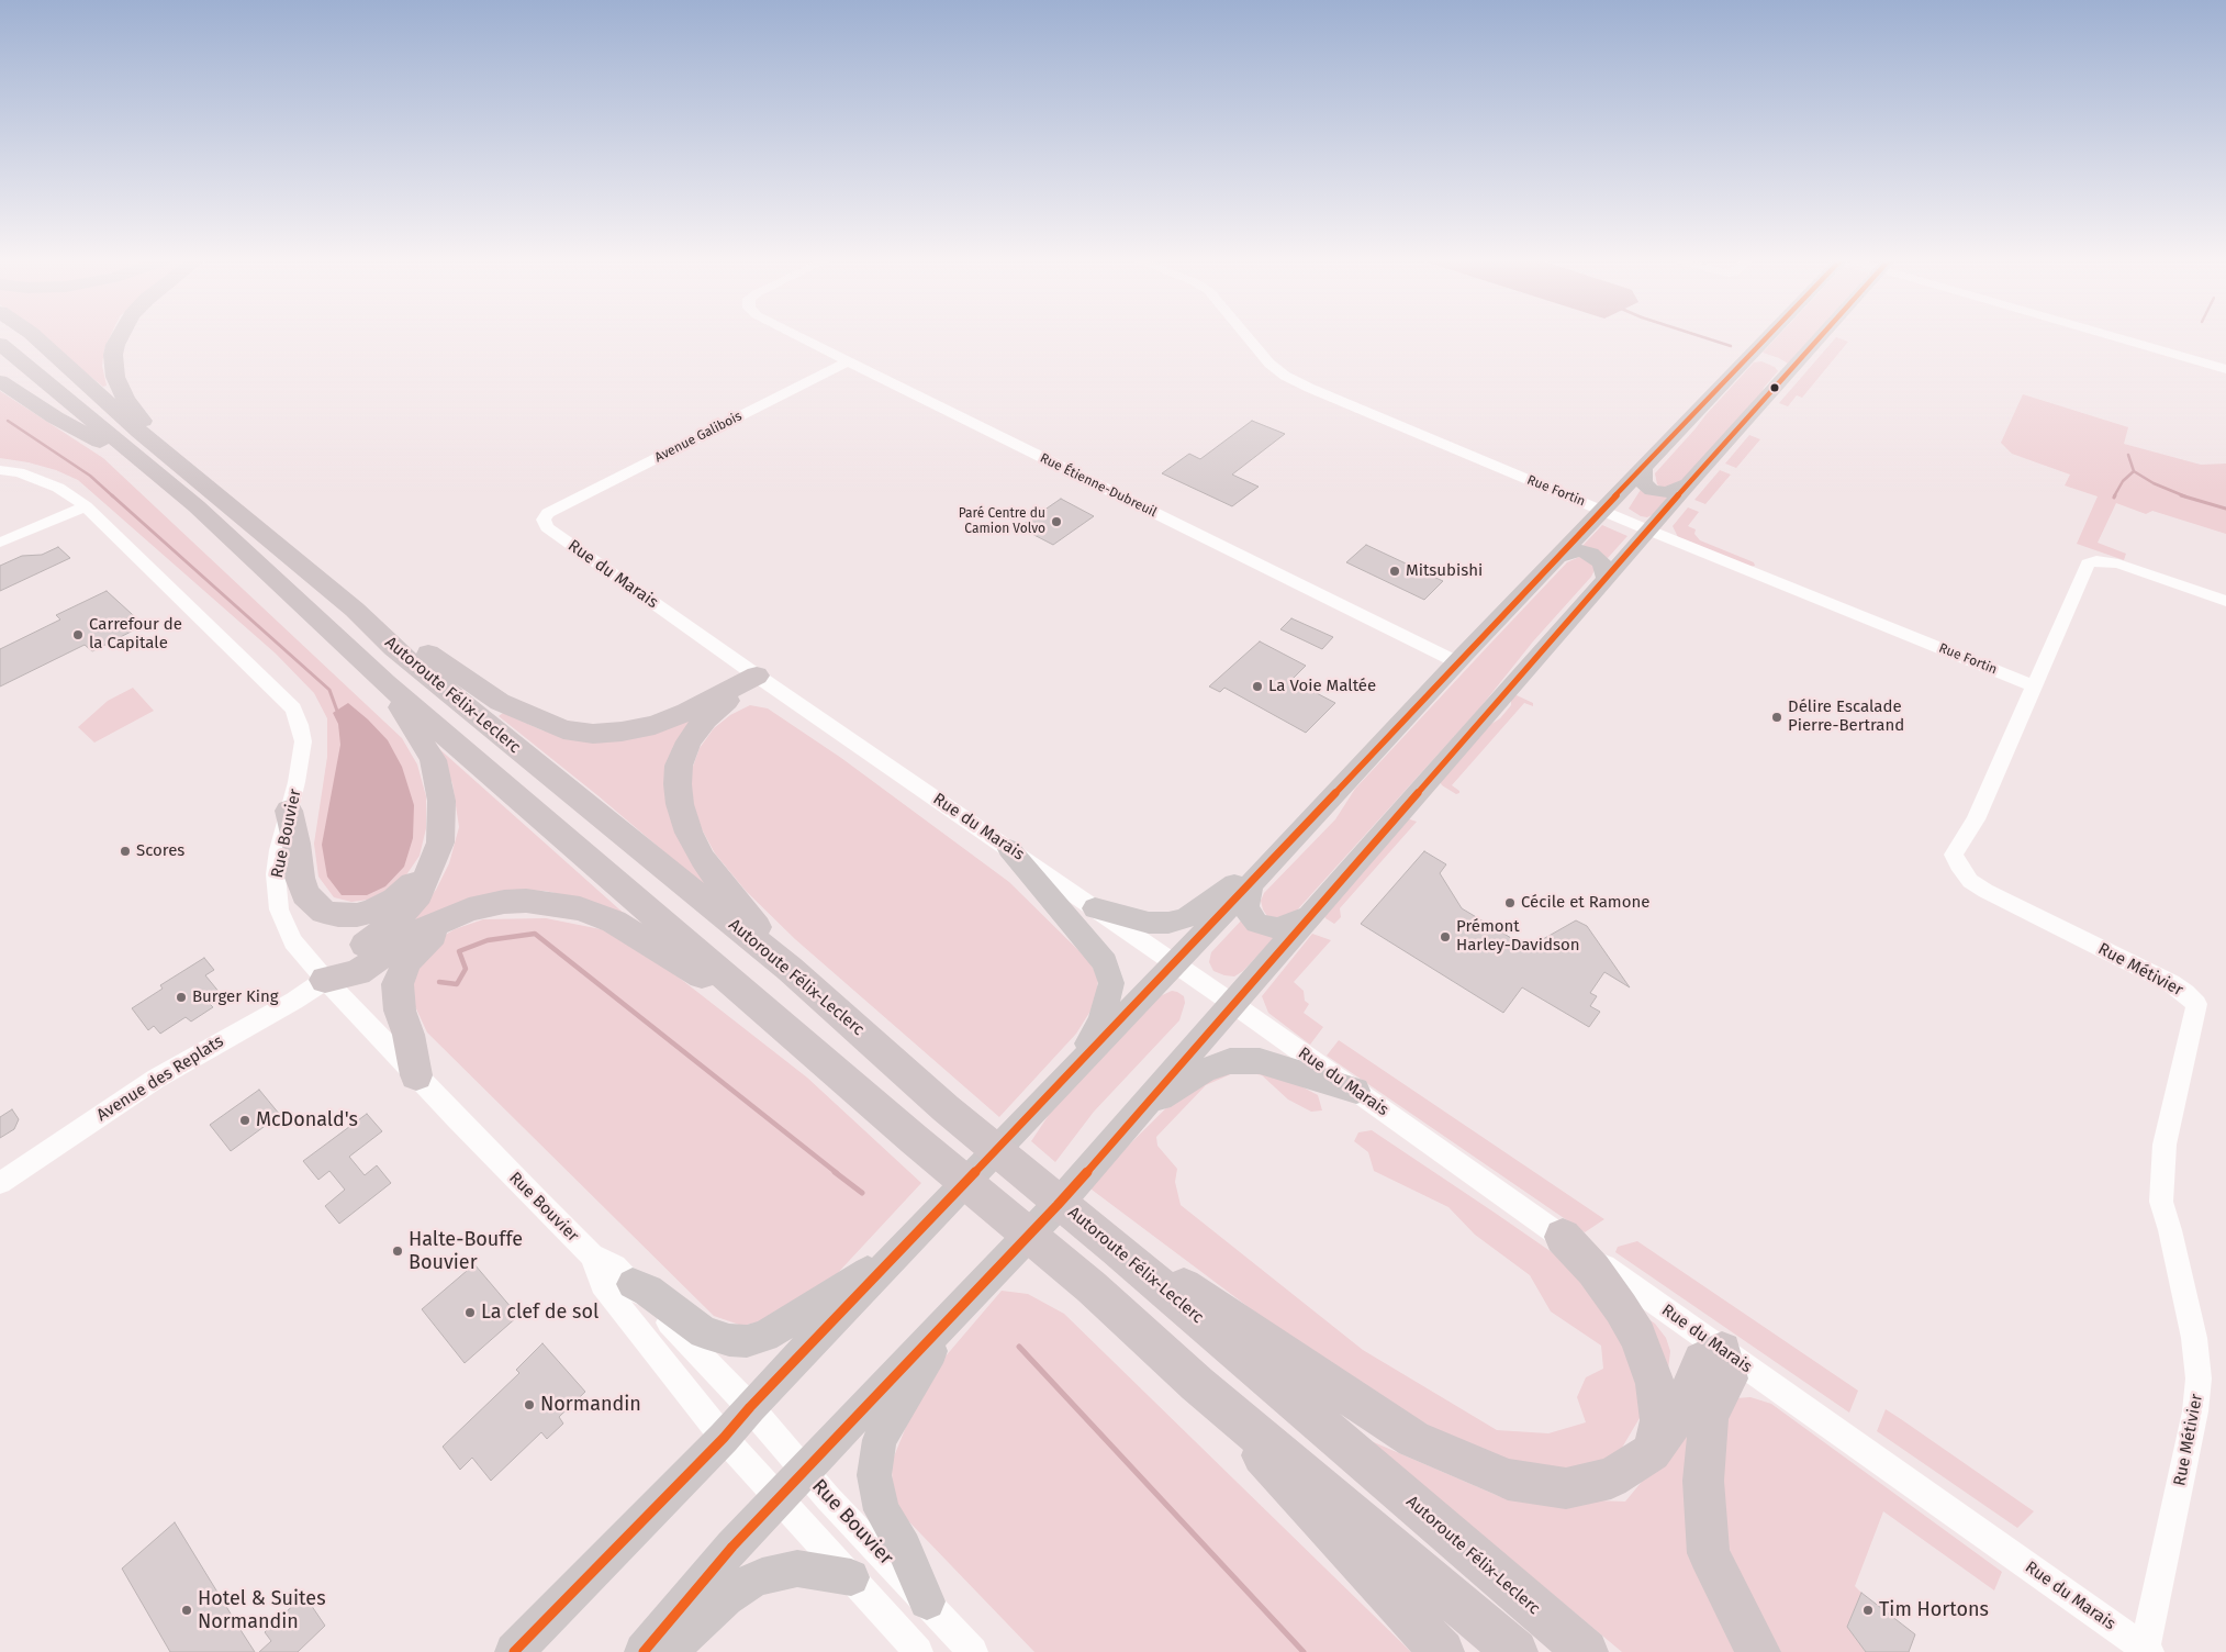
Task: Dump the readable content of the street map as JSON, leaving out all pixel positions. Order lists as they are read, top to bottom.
{
  "streets": {
    "highway": ["Autoroute Félix-Leclerc"],
    "street": [
      "Avenue Galibois",
      "Rue Étienne-Dubreuil",
      "Rue Fortin",
      "Rue du Marais",
      "Rue Bouvier",
      "Rue Métivier",
      "Avenue des Replats"
    ]
  },
  "crossings": [
    ["Avenue Galibois", "Rue Étienne-Dubreuil"],
    ["Avenue Galibois", "Rue du Marais"],
    ["Rue Fortin", "Rue Métivier"],
    ["Rue du Marais", "Rue Métivier"],
    ["Rue Bouvier", "Avenue des Replats"]
  ],
  "places": [
    "Paré Centre du Camion Volvo",
    "Mitsubishi",
    "Carrefour de la Capitale",
    "La Voie Maltée",
    "Délire Escalade Pierre-Bertrand",
    "Scores",
    "Cécile et Ramone",
    "Prémont Harley-Davidson",
    "Burger King",
    "McDonald's",
    "Halte-Bouffe Bouvier",
    "La clef de sol",
    "Normandin",
    "Hotel & Suites Normandin",
    "Tim Hortons"
  ]
}
